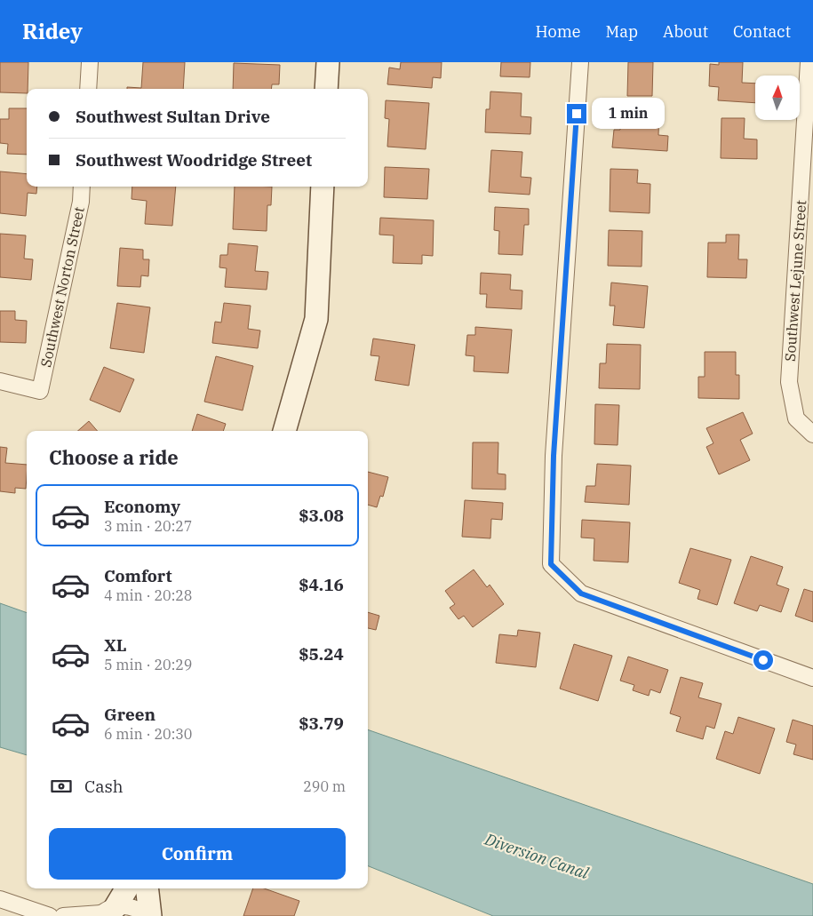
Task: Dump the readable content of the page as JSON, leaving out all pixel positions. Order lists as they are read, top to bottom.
{
  "streets": {
    "street": ["Southwest Lejune Street", "Southwest Norton Street"]
  },
  "water": ["Diversion Canal"],
  "north": "top",
  "page": {
    "header": "Ridey",
    "nav": [
      "Home",
      "Map",
      "About",
      "Contact"
    ],
    "banner": ["Southwest Sultan Drive", "Southwest Woodridge Street"],
    "bubble": "1 min",
    "heading": "Choose a ride",
    "list": [
      {
        "name": "Economy",
        "note": "3 min · 20:27",
        "value": "$3.08"
      },
      {
        "name": "Comfort",
        "note": "4 min · 20:28",
        "value": "$4.16"
      },
      {
        "name": "XL",
        "note": "5 min · 20:29",
        "value": "$5.24"
      },
      {
        "name": "Green",
        "note": "6 min · 20:30",
        "value": "$3.79"
      }
    ],
    "pay": ["Cash", "290 m"],
    "buttons": "Confirm"
  }
}
